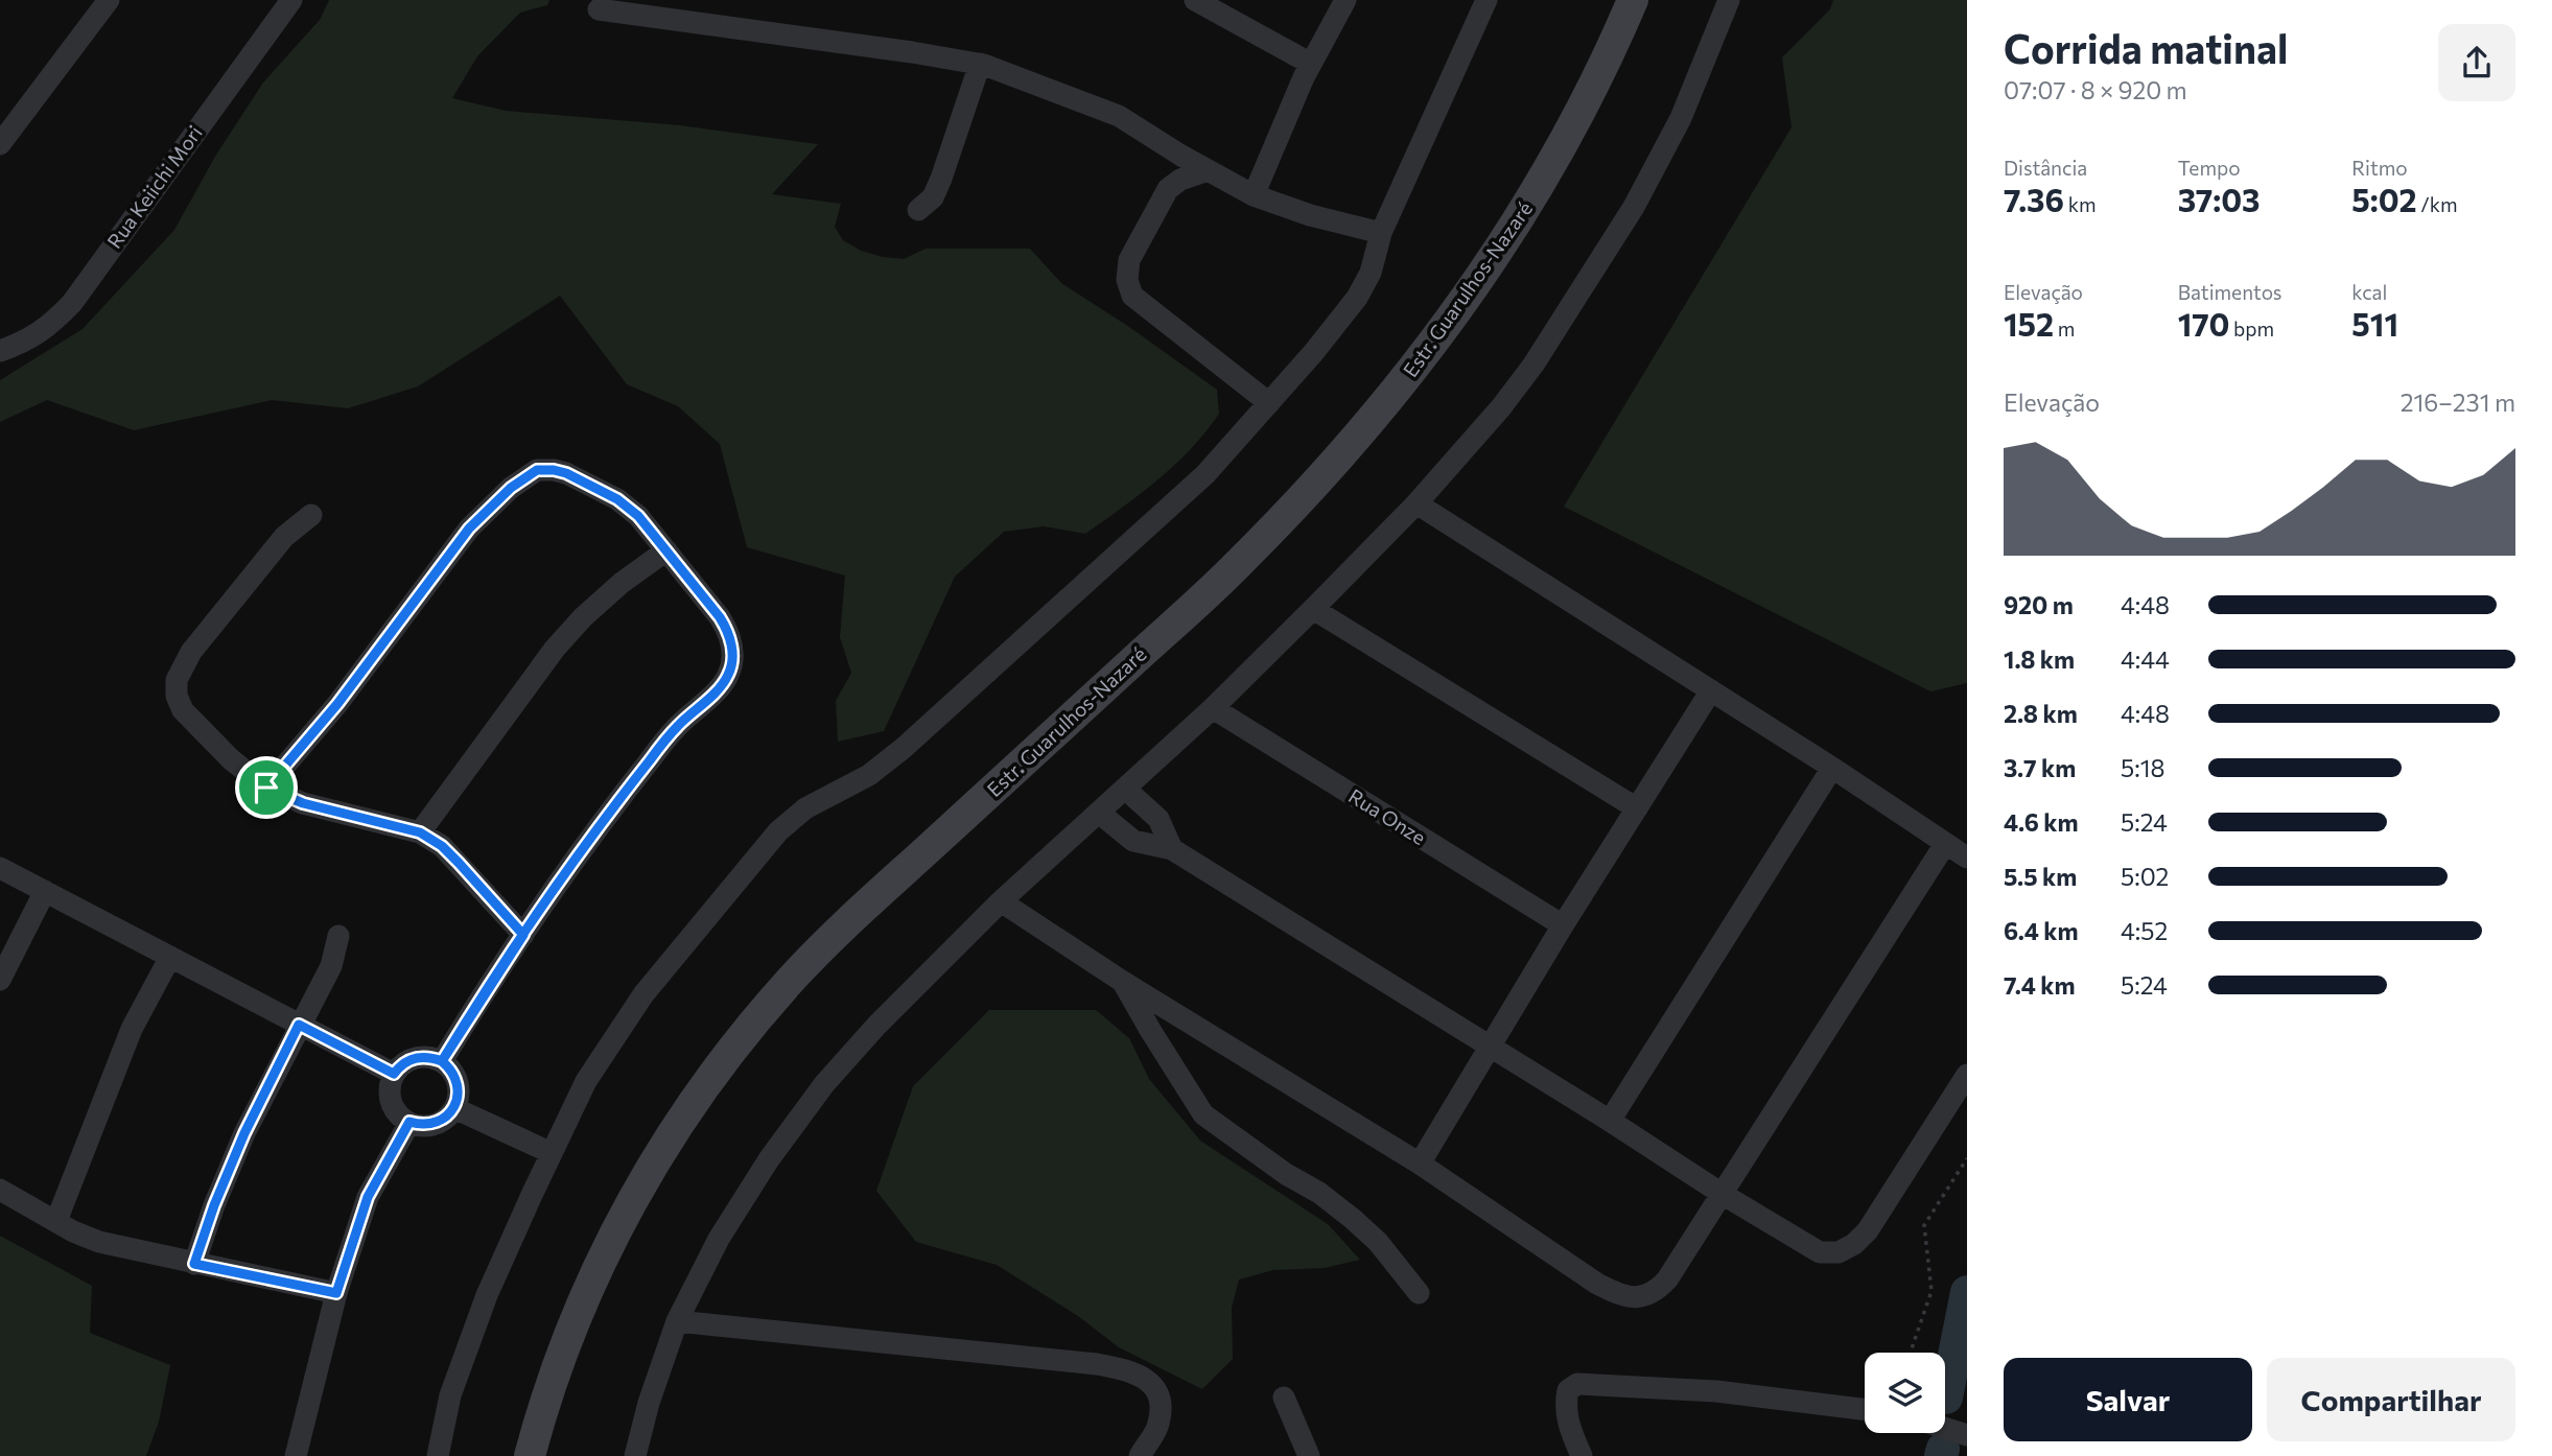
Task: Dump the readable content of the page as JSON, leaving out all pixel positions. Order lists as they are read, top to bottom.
{
  "streets": {
    "main road": ["Estr. Guarulhos-Nazaré"],
    "street": ["Rua Keiichi Mori", "Rua Onze"]
  },
  "page": {
    "heading": ["Corrida matinal", "07:07 · 8 × 920 m"],
    "stats": [
      ["Distância", "7.36 km"],
      ["Tempo", "37:03"],
      ["Ritmo", "5:02 /km"],
      ["Elevação", "152 m"],
      ["Batimentos", "170 bpm"],
      ["kcal", "511"]
    ],
    "chart": ["Elevação", "216–231 m"],
    "list": [
      {
        "name": "920 m",
        "note": "4:48"
      },
      {
        "name": "1.8 km",
        "note": "4:44"
      },
      {
        "name": "2.8 km",
        "note": "4:48"
      },
      {
        "name": "3.7 km",
        "note": "5:18"
      },
      {
        "name": "4.6 km",
        "note": "5:24"
      },
      {
        "name": "5.5 km",
        "note": "5:02"
      },
      {
        "name": "6.4 km",
        "note": "4:52"
      },
      {
        "name": "7.4 km",
        "note": "5:24"
      }
    ],
    "buttons": ["Salvar", "Compartilhar"]
  }
}
